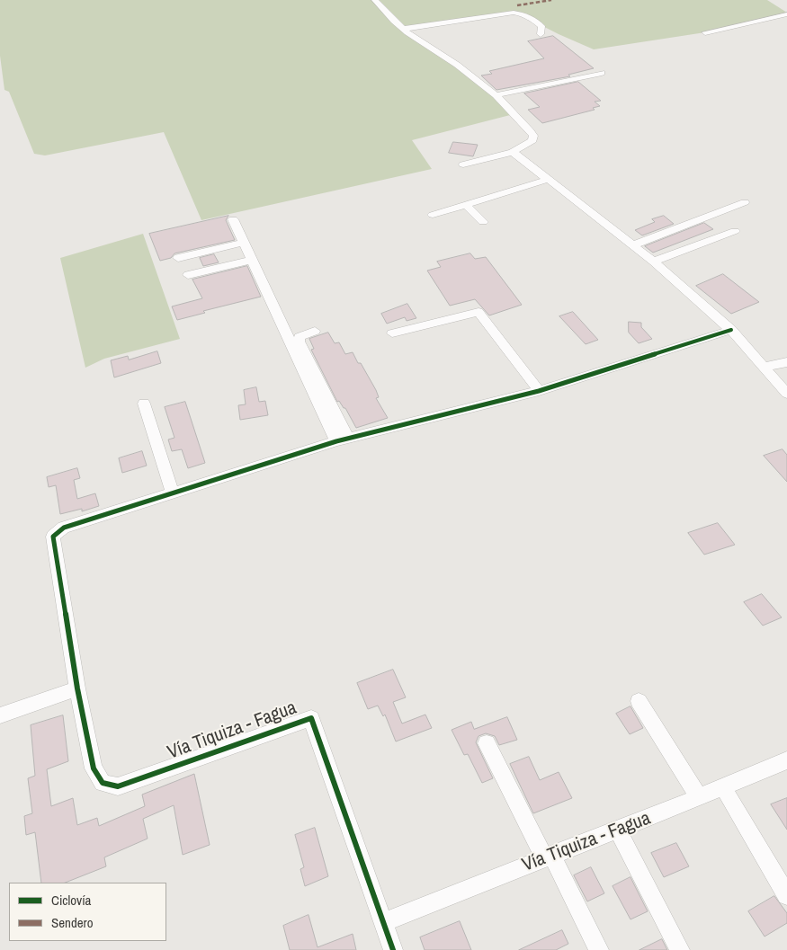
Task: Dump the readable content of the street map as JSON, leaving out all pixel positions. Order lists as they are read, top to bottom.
{
  "streets": {
    "street": ["Vía Tiquiza - Fagua"]
  },
  "legend": ["Ciclovía", "Sendero"]
}
